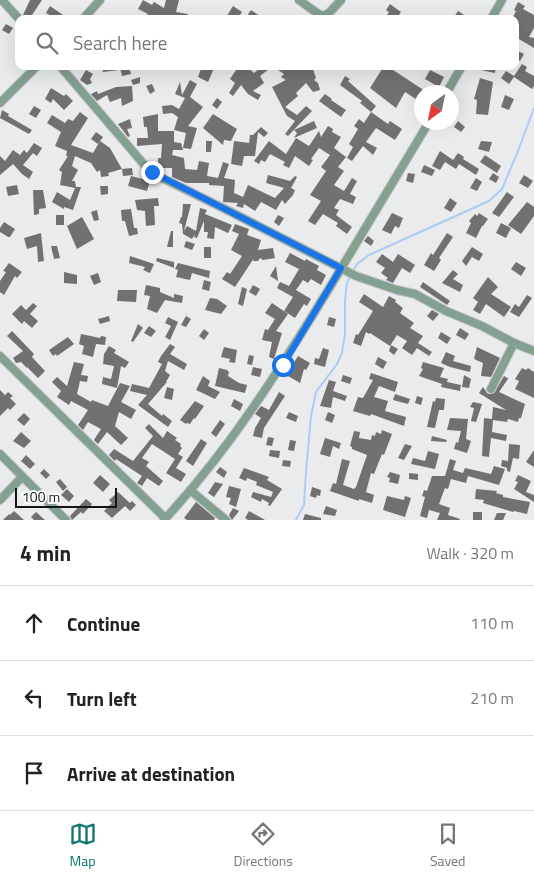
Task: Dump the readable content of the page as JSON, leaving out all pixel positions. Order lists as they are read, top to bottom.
{
  "scale_bar": "100 m",
  "north": "bottom left",
  "page": {
    "search": "Search here",
    "scale": "100 m",
    "heading": ["4 min", "Walk · 320 m"],
    "list": [
      ["Continue", "110 m"],
      ["Turn left", "210 m"],
      "Arrive at destination"
    ],
    "nav": ["Map", "Directions", "Saved"]
  }
}
